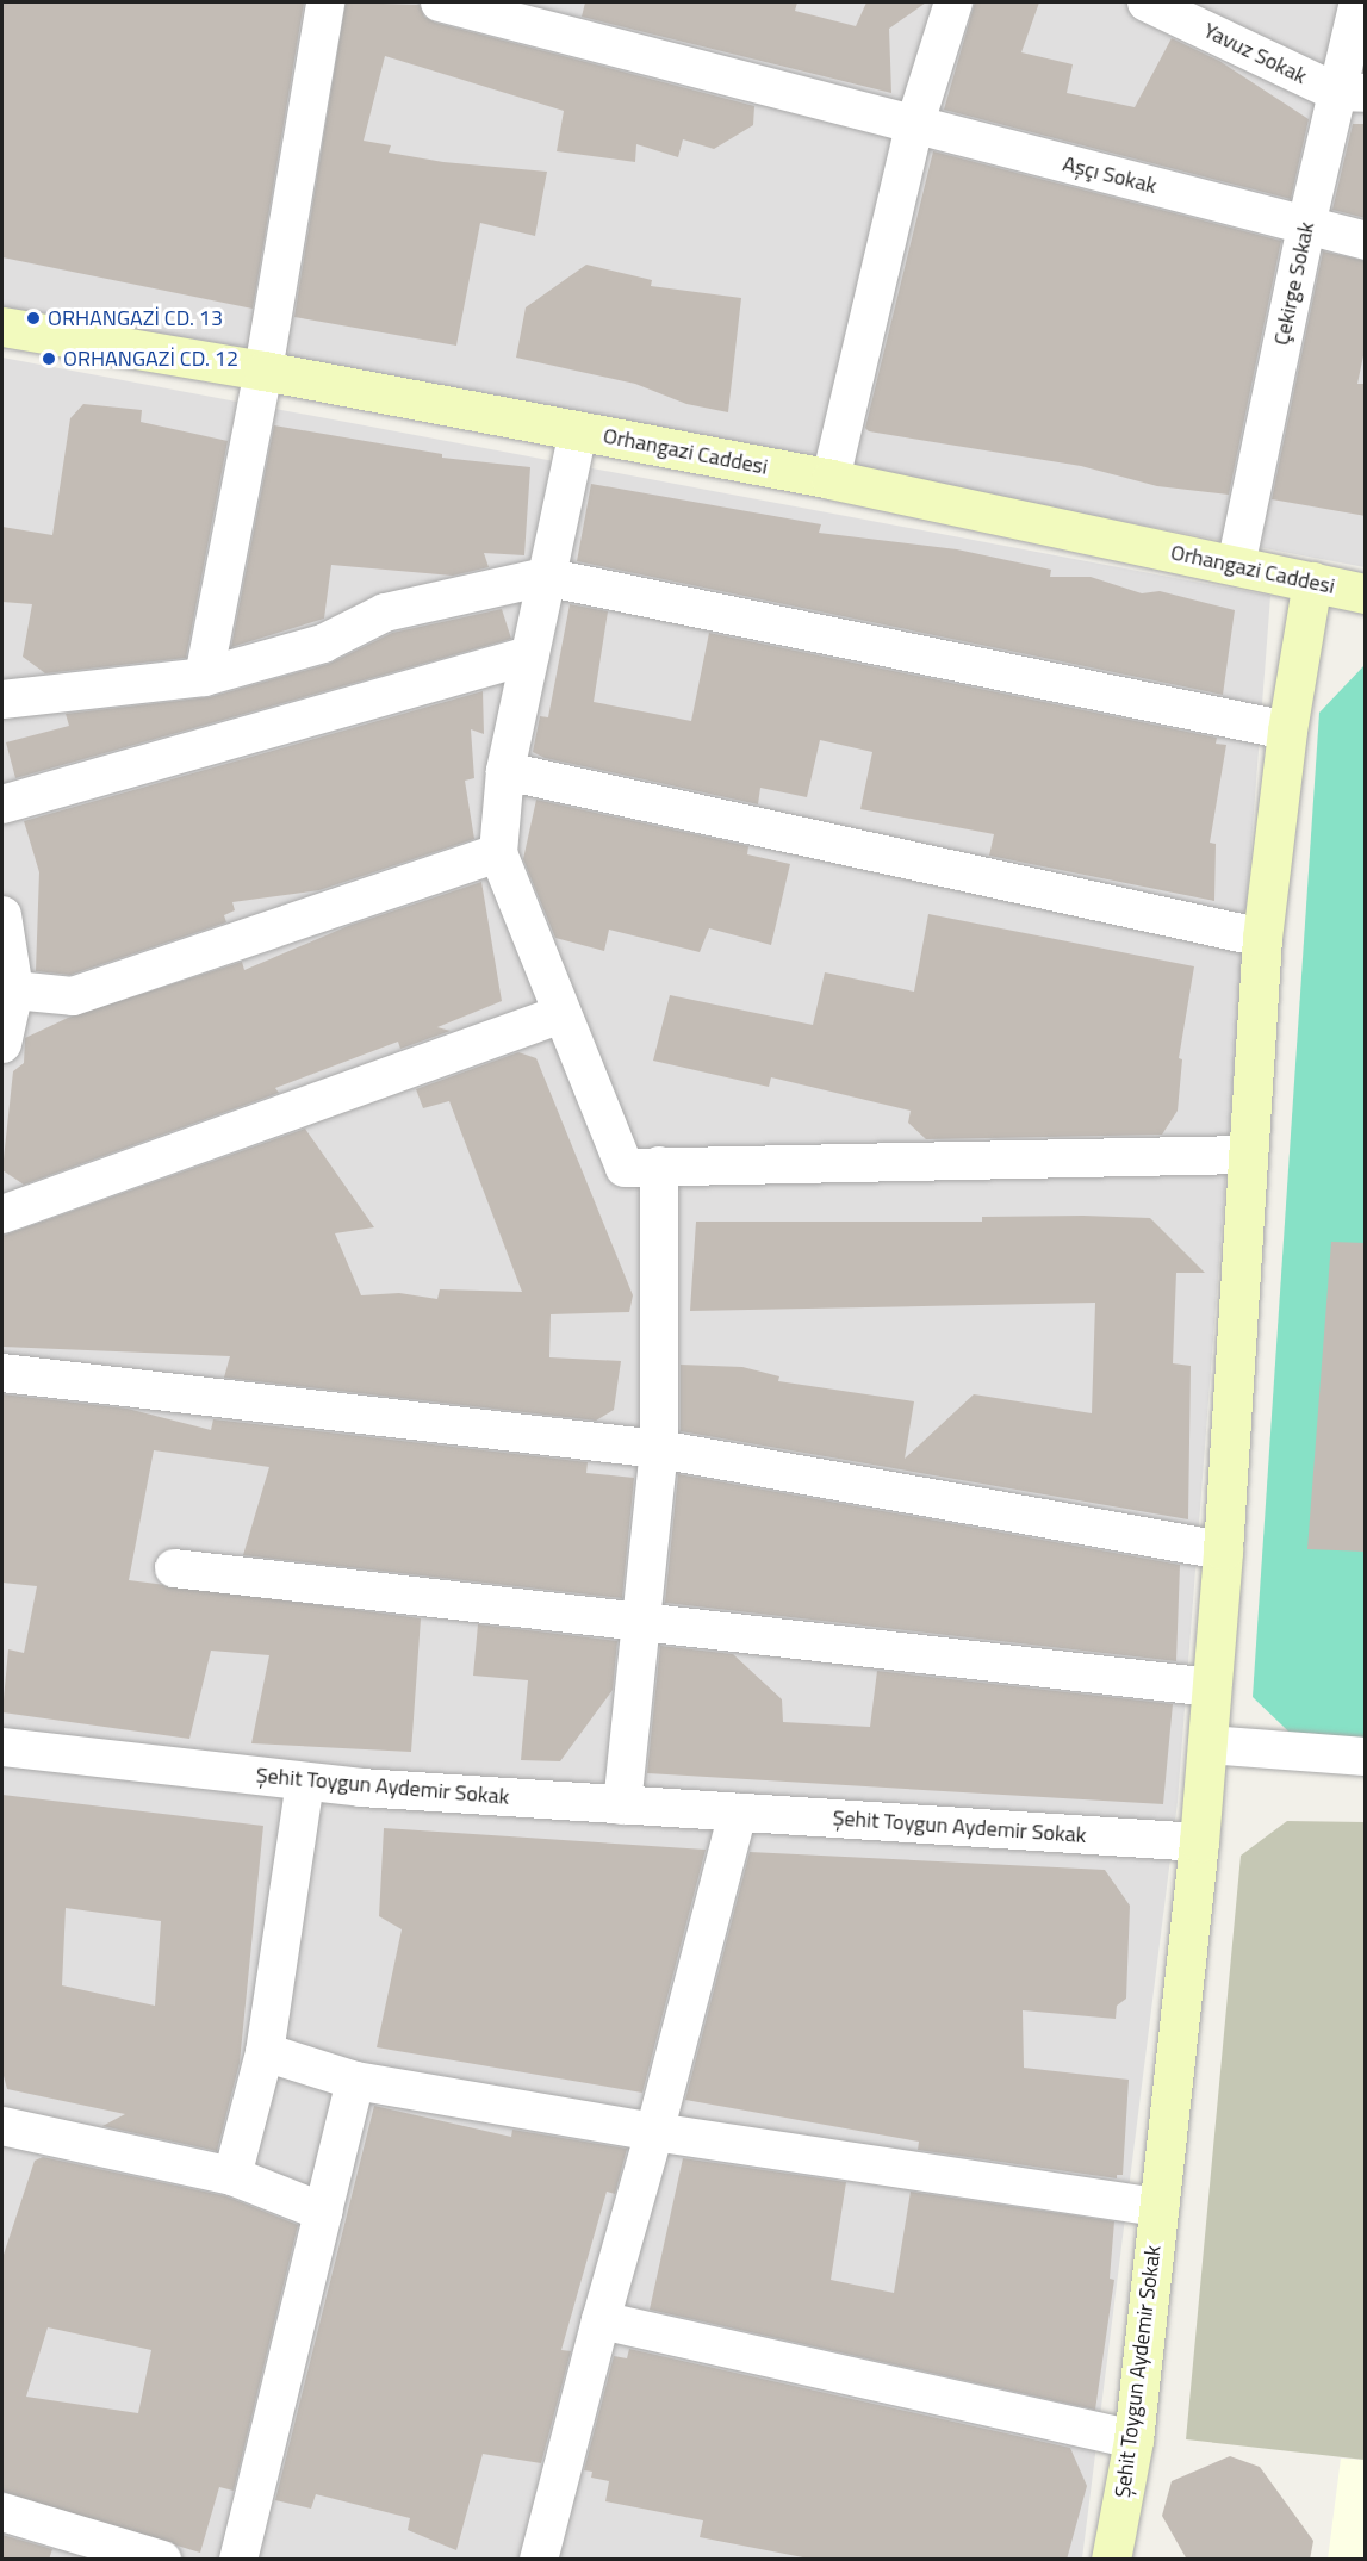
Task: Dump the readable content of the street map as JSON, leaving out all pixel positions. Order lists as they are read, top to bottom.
{
  "streets": {
    "street": [
      "Yavuz Sokak",
      "Aşçı Sokak",
      "Çekirge Sokak",
      "Orhangazi Caddesi",
      "Şehit Toygun Aydemir Sokak"
    ]
  },
  "crossings": [
    ["Yavuz Sokak", "Çekirge Sokak"],
    ["Aşçı Sokak", "Çekirge Sokak"],
    ["Çekirge Sokak", "Orhangazi Caddesi"]
  ],
  "places": ["ORHANGAZİ CD. 13", "ORHANGAZİ CD. 12"]
}
